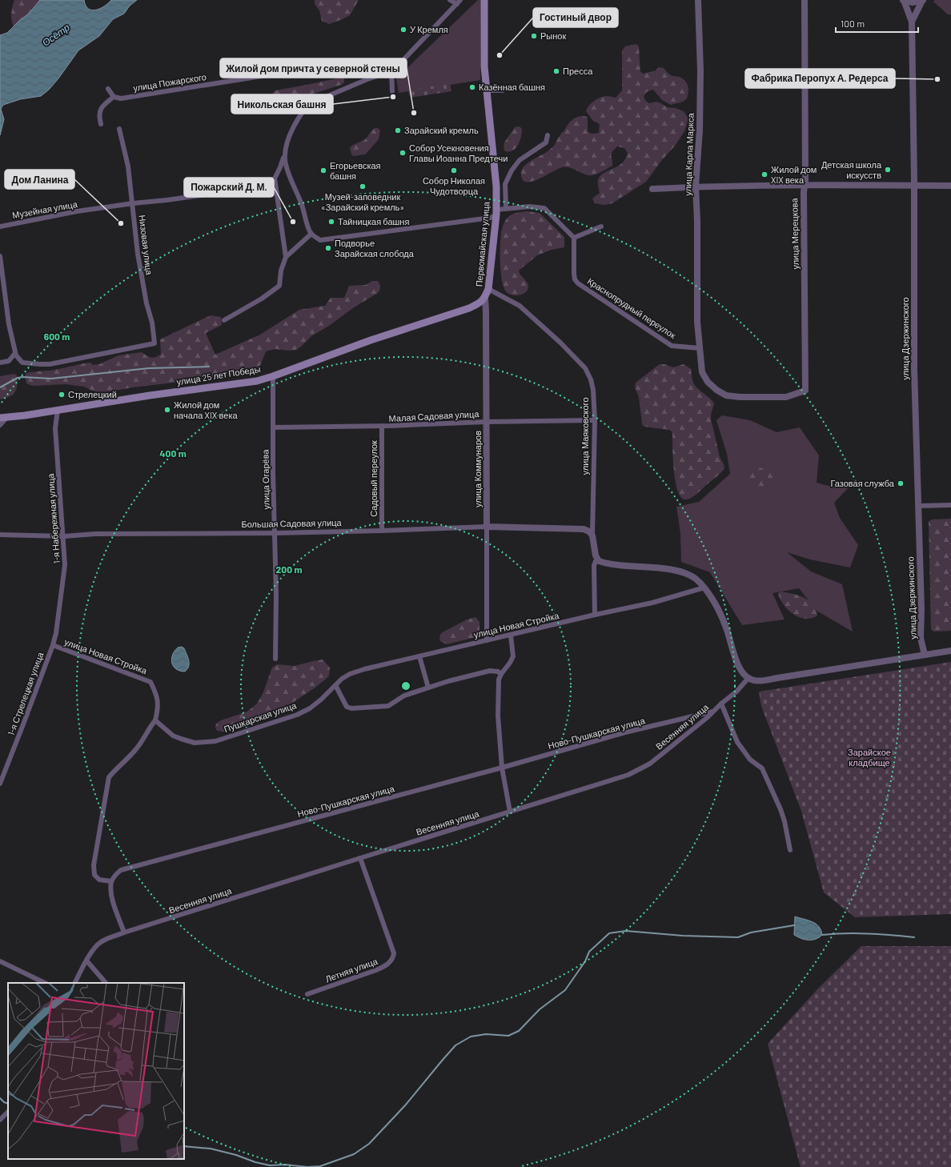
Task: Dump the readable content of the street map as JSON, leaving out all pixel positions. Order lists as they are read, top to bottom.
{
  "streets": {
    "main road": ["Первомайская улица", "улица 25 лет Победы"],
    "street": [
      "улица Пожарского",
      "улица Карла Маркса",
      "Музейная улица",
      "улица Мерецкова",
      "Низовая улица",
      "Краснопрудный переулок",
      "улица Дзержинского",
      "Малая Садовая улица",
      "улица Маяковского",
      "улица Коммунаров",
      "Садовый переулок",
      "улица Огарёва",
      "1-я Набережная улица",
      "Большая Садовая улица",
      "улица Новая Стройка",
      "1-я Стрелецкая улица",
      "Пушкарская улица",
      "Весенняя улица",
      "Ново-Пушкарская улица",
      "Летняя улица"
    ]
  },
  "crossings": [
    ["улица Карла Маркса", "улица Мерецкова"],
    ["улица Карла Маркса", "Краснопрудный переулок"],
    ["Музейная улица", "Низовая улица"],
    ["улица Мерецкова", "Краснопрудный переулок"],
    ["Первомайская улица", "улица 25 лет Победы"],
    ["Первомайская улица", "улица Маяковского"],
    ["Первомайская улица", "улица Коммунаров"],
    ["улица 25 лет Победы", "улица Коммунаров"],
    ["улица 25 лет Победы", "улица Огарёва"],
    ["улица 25 лет Победы", "1-я Набережная улица"],
    ["Малая Садовая улица", "улица Маяковского"],
    ["Малая Садовая улица", "улица Коммунаров"],
    ["Малая Садовая улица", "Садовый переулок"],
    ["Малая Садовая улица", "улица Огарёва"],
    ["улица Маяковского", "Большая Садовая улица"],
    ["улица Коммунаров", "Большая Садовая улица"],
    ["улица Коммунаров", "улица Новая Стройка"],
    ["Садовый переулок", "Большая Садовая улица"],
    ["улица Огарёва", "Большая Садовая улица"],
    ["1-я Набережная улица", "Большая Садовая улица"],
    ["1-я Набережная улица", "улица Новая Стройка"],
    ["1-я Набережная улица", "1-я Стрелецкая улица"],
    ["улица Новая Стройка", "1-я Стрелецкая улица"],
    ["улица Новая Стройка", "Пушкарская улица"],
    ["Весенняя улица", "Ново-Пушкарская улица"],
    ["Весенняя улица", "Летняя улица"]
  ],
  "water": ["Осётр"],
  "parks": ["Зарайское кладбище"],
  "places": [
    "У Кремля",
    "Рынок",
    "Гостиный двор",
    "Пресса",
    "Фабрика Перопух А. Редерса",
    "Казённая башня",
    "Никольская башня",
    "Жилой дом причта у северной стены",
    "Зарайский кремль",
    "Собор Усекновения Главы Иоанна Предтечи",
    "Детская школа искусств",
    "Егорьевская башня",
    "Собор Николая Чудотворца",
    "Жилой дом XIX века",
    "Музей-заповедник «Зарайский кремль»",
    "Пожарский Д. М.",
    "Тайницкая башня",
    "Дом Ланина",
    "Подворье Зарайская слобода",
    "Стрелецкий",
    "Жилой дом начала XIX века",
    "Газовая служба"
  ],
  "scale_bar": "100 m",
  "rings": ["600 m", "400 m", "200 m"]
}
